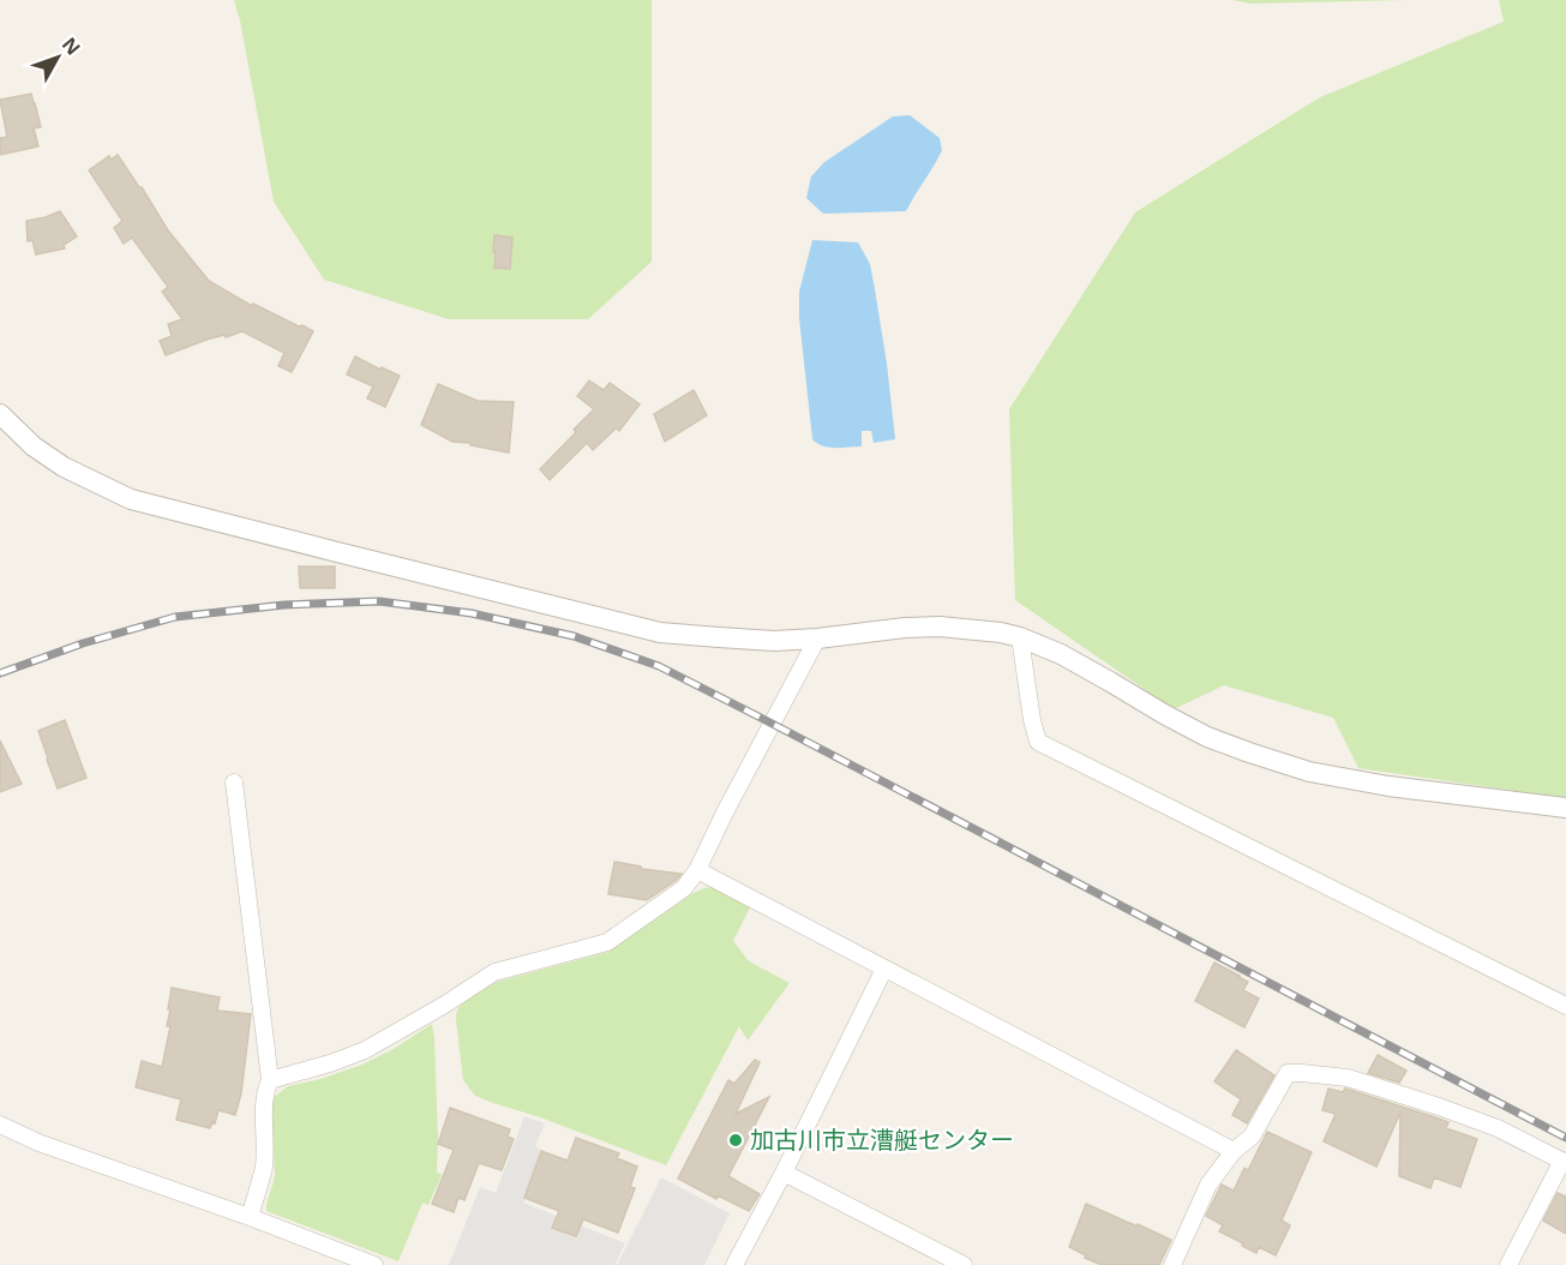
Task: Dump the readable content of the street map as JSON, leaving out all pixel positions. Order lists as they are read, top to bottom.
{
  "places": ["加古川市立漕艇センター"],
  "north": "top right"
}
